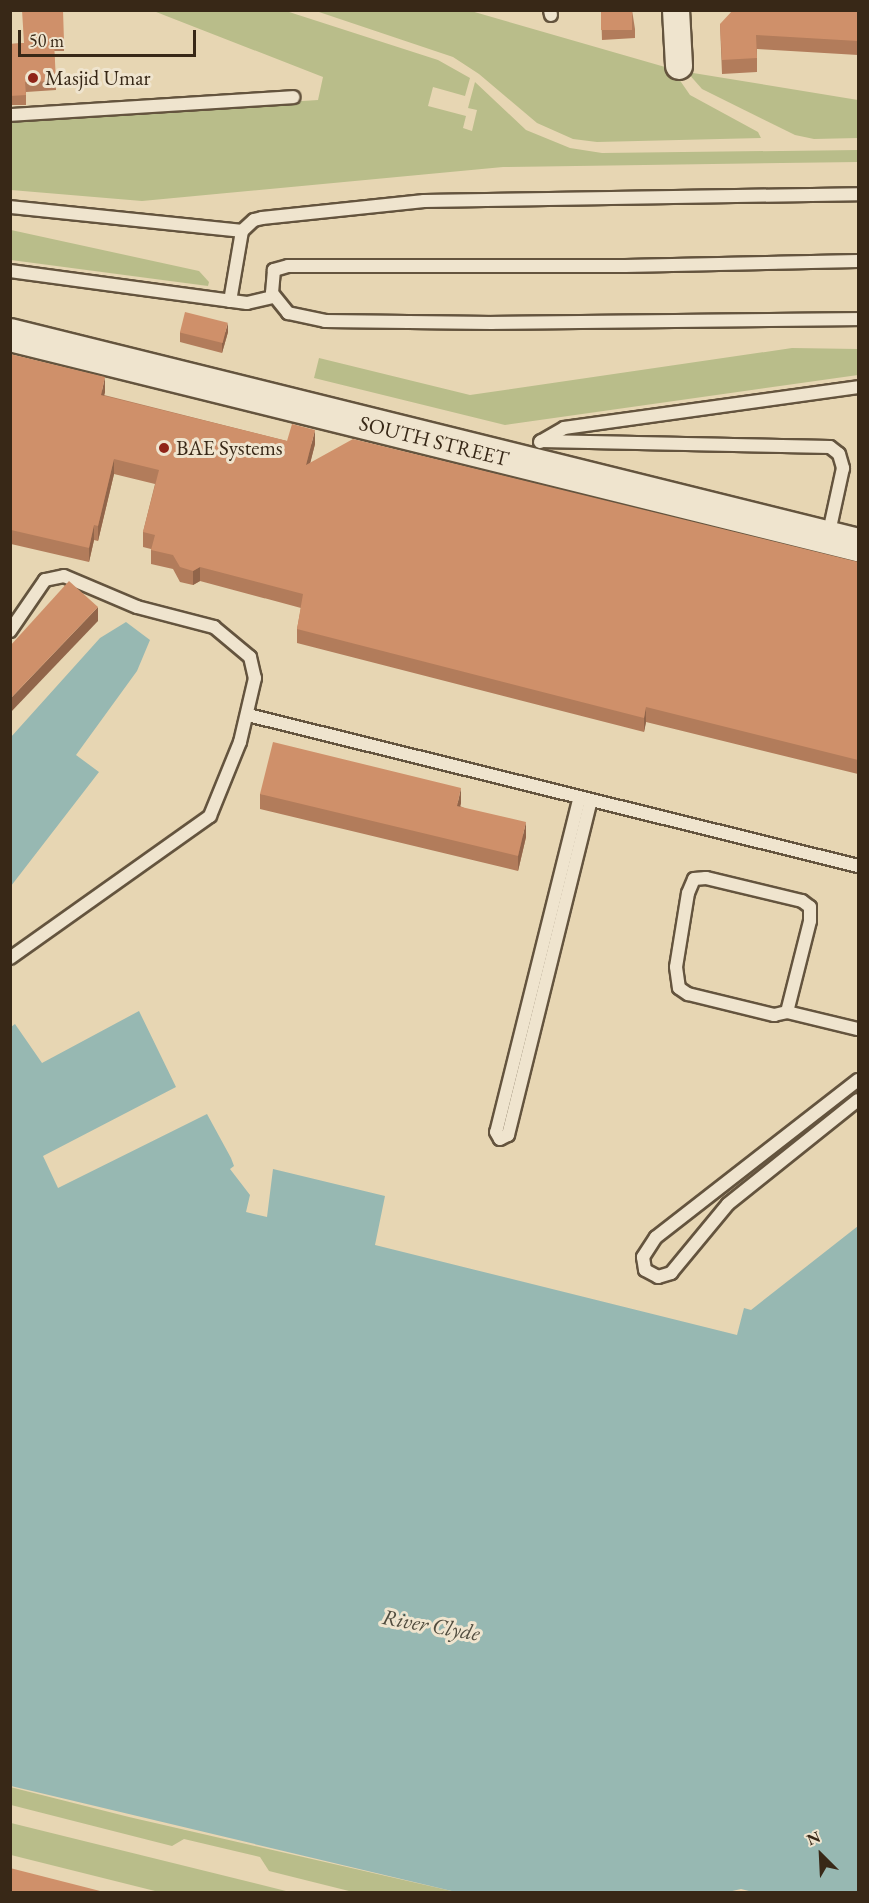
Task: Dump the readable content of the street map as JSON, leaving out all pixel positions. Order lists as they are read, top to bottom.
{
  "streets": {
    "street": ["SOUTH STREET"]
  },
  "water": ["River Clyde"],
  "places": ["Masjid Umar", "BAE Systems"],
  "scale_bar": "50 m",
  "north": "top left"
}
